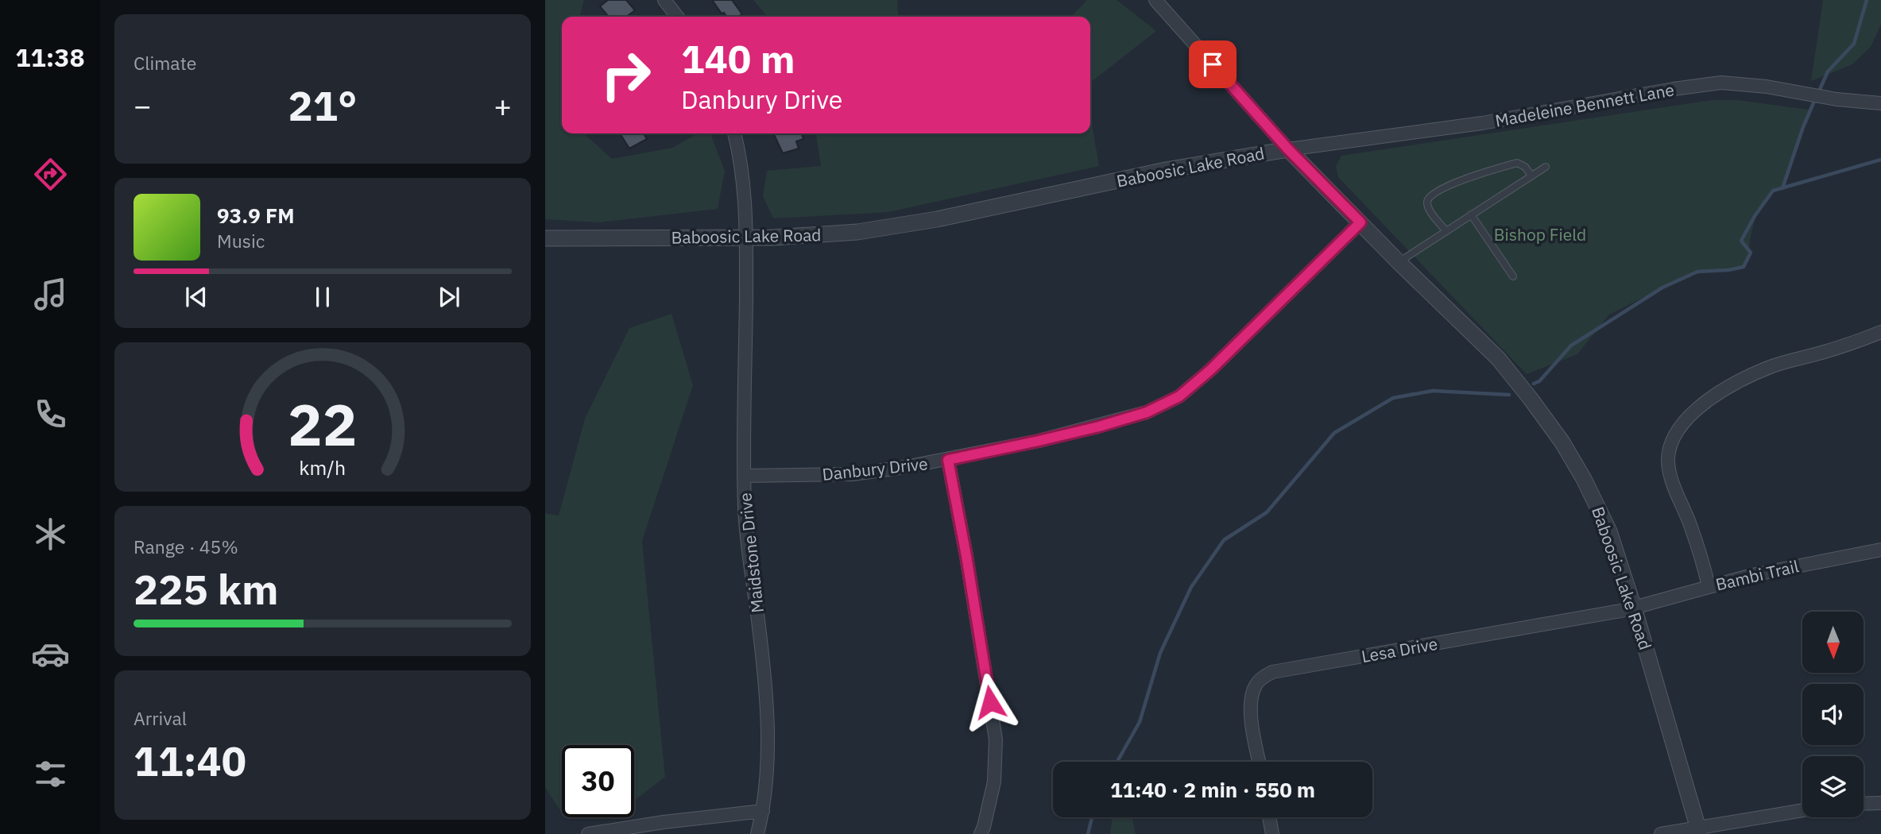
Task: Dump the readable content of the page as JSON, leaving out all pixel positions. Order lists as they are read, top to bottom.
{
  "streets": {
    "street": [
      "Madeleine Bennett Lane",
      "Baboosic Lake Road",
      "Danbury Drive",
      "Maidstone Drive",
      "Bambi Trail",
      "Lesa Drive"
    ]
  },
  "crossings": [
    ["Madeleine Bennett Lane", "Baboosic Lake Road"],
    ["Baboosic Lake Road", "Danbury Drive"],
    ["Baboosic Lake Road", "Maidstone Drive"],
    ["Baboosic Lake Road", "Bambi Trail"],
    ["Baboosic Lake Road", "Lesa Drive"],
    ["Danbury Drive", "Maidstone Drive"],
    ["Bambi Trail", "Lesa Drive"]
  ],
  "parks": ["Bishop Field"],
  "north": "bottom",
  "page": {
    "tabs": "11:38",
    "tile": [
      "Climate",
      ["Range · 45%", "225 km"],
      ["Arrival", "11:40"]
    ],
    "turn": ["140 m", "Danbury Drive"],
    "heat": ["−", "21°", "+"],
    "song": ["93.9 FM", "Music"],
    "limit": "30",
    "trip": "11:40 · 2 min · 550 m",
    "gauge": ["22", "km/h"]
  }
}
